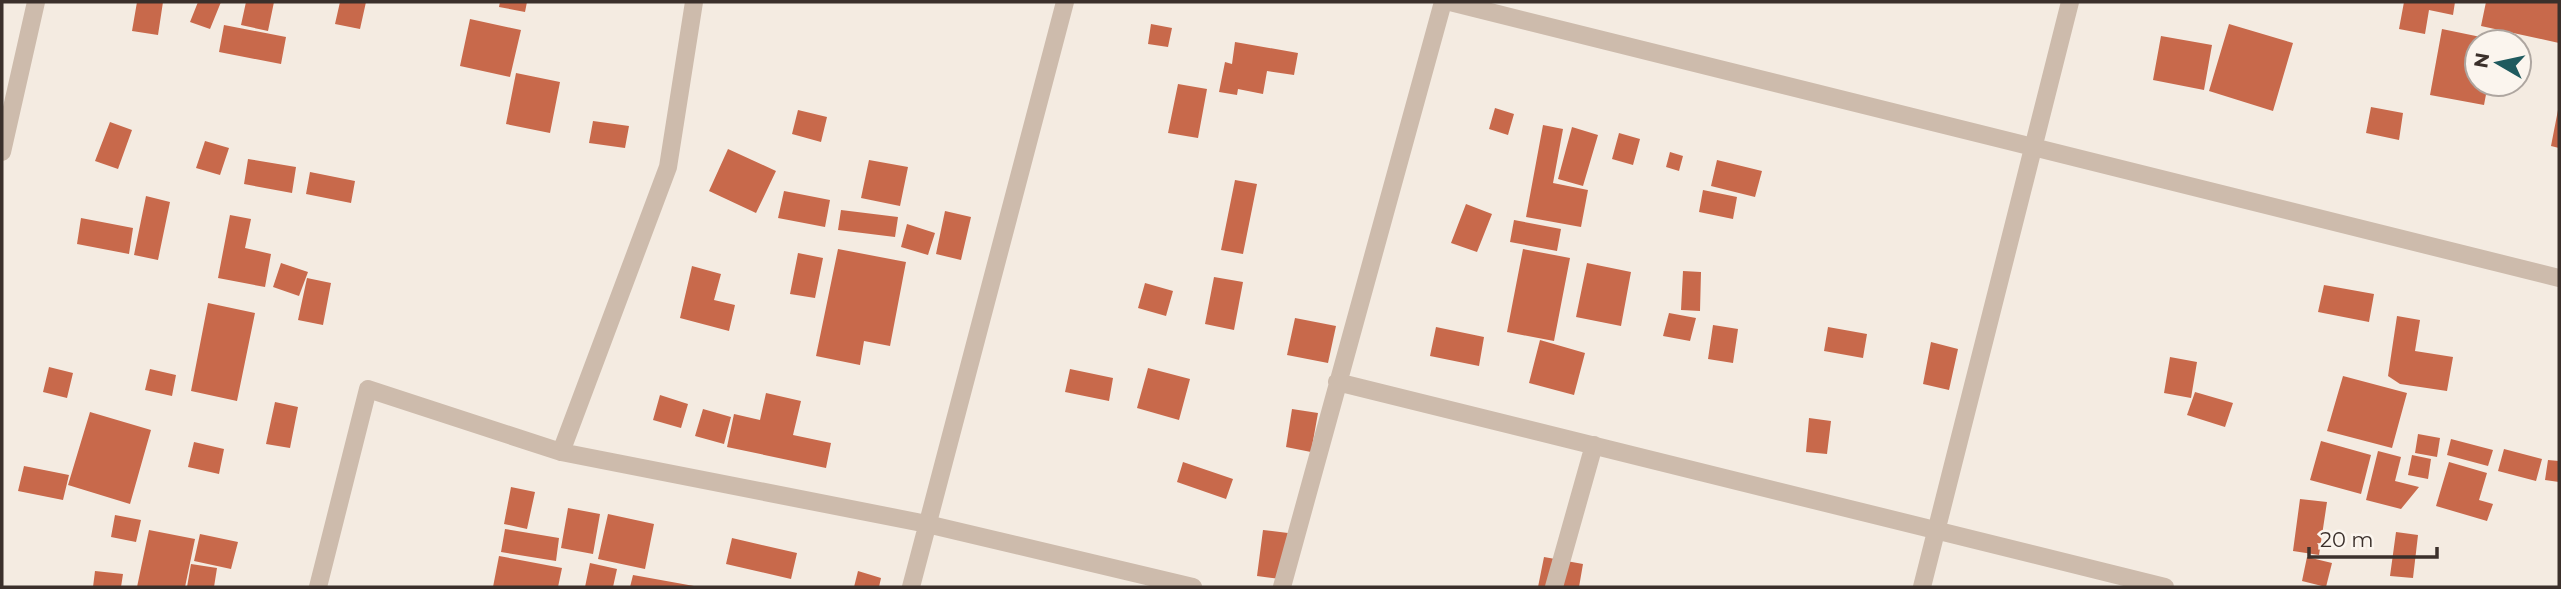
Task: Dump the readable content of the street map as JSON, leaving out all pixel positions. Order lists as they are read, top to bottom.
{
  "scale_bar": "20 m",
  "north": "left"
}
